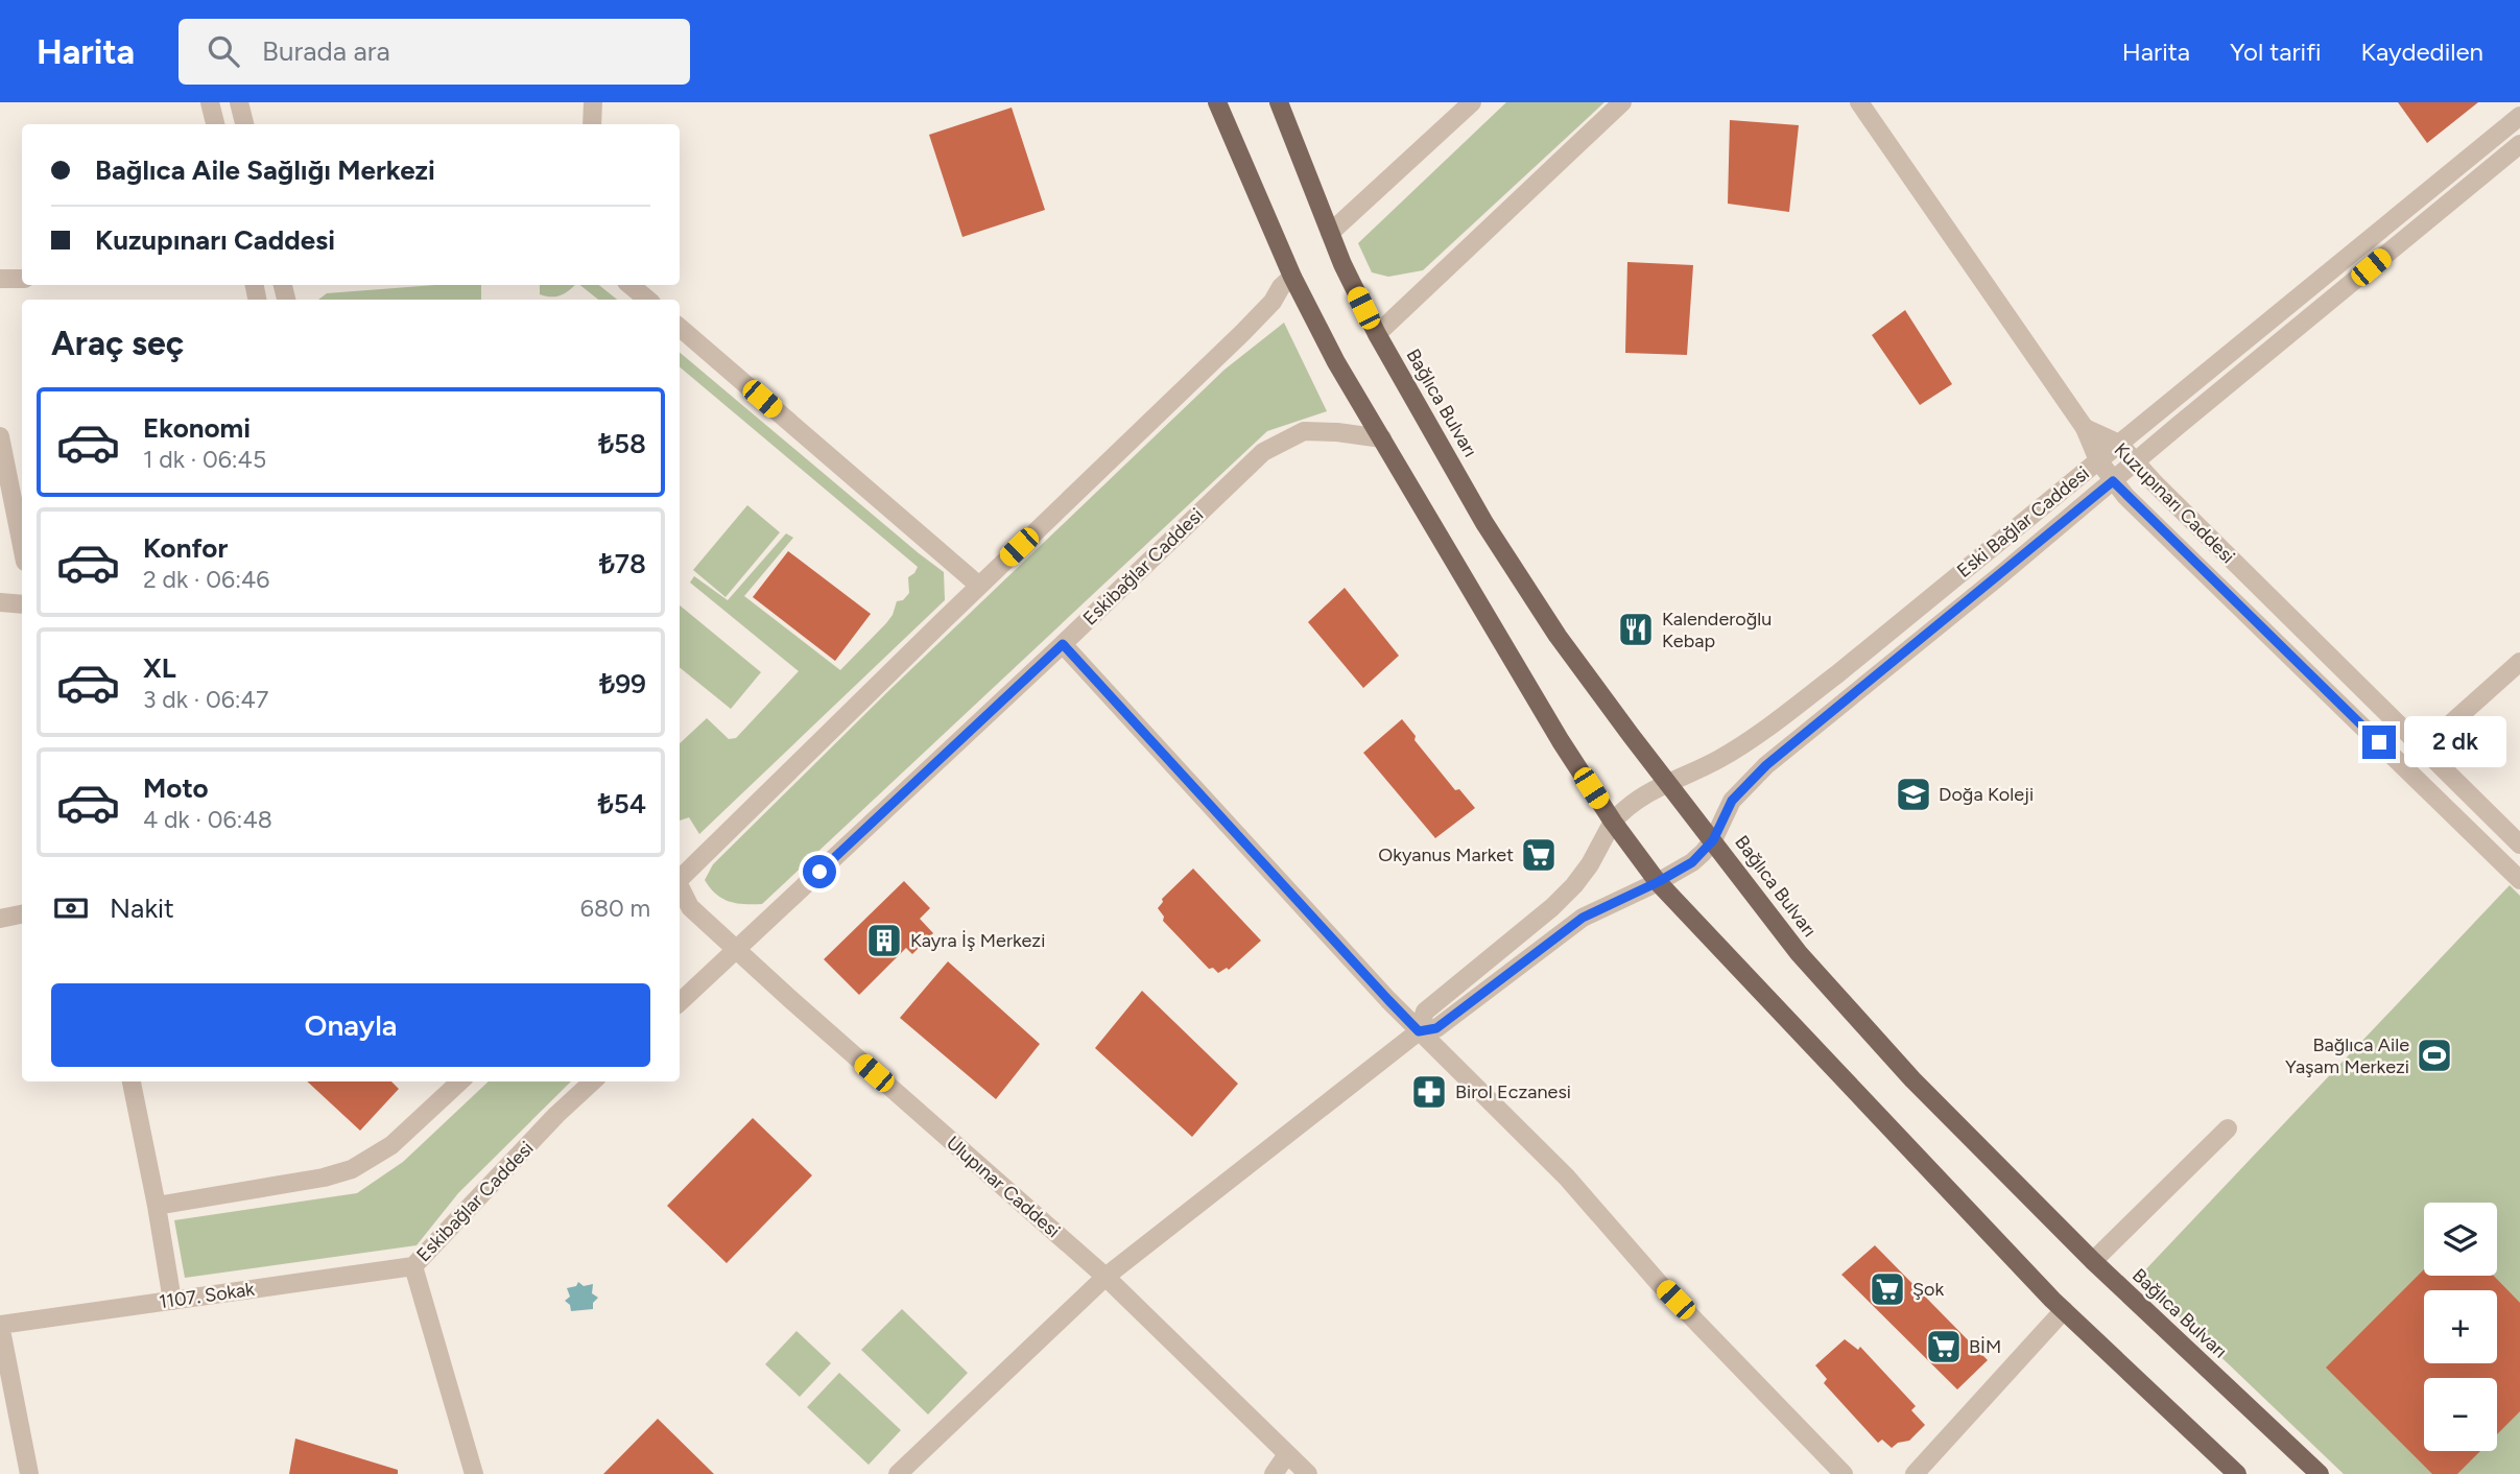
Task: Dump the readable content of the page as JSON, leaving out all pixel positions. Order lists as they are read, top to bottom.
{
  "streets": {
    "main road": ["Bağlıca Bulvarı"],
    "street": [
      "Kuzupınarı Caddesi",
      "Eski Bağlar Caddesi",
      "Eskibağlar Caddesi",
      "Ulupınar Caddesi",
      "1107. Sokak"
    ]
  },
  "crossings": [
    ["Bağlıca Bulvarı", "Eski Bağlar Caddesi"],
    ["Kuzupınarı Caddesi", "Eski Bağlar Caddesi"],
    ["Eskibağlar Caddesi", "Ulupınar Caddesi"],
    ["Eskibağlar Caddesi", "1107. Sokak"]
  ],
  "places": {
    "restaurant": ["Kalenderoğlu Kebap"],
    "school or university": ["Doğa Koleji"],
    "supermarket": ["Okyanus Market", "Şok", "BİM"],
    "building": ["Kayra İş Merkezi"],
    "sports": ["Bağlıca Aile Yaşam Merkezi"],
    "pharmacy": ["Birol Eczanesi"]
  },
  "page": {
    "header": "Harita",
    "search": "Burada ara",
    "nav": ["Harita", "Yol tarifi", "Kaydedilen"],
    "banner": ["Bağlıca Aile Sağlığı Merkezi", "Kuzupınarı Caddesi"],
    "heading": "Araç seç",
    "list": [
      {
        "name": "Ekonomi",
        "note": "1 dk · 06:45",
        "value": "₺58"
      },
      {
        "name": "Konfor",
        "note": "2 dk · 06:46",
        "value": "₺78"
      },
      {
        "name": "XL",
        "note": "3 dk · 06:47",
        "value": "₺99"
      },
      {
        "name": "Moto",
        "note": "4 dk · 06:48",
        "value": "₺54"
      }
    ],
    "bubble": "2 dk",
    "pay": ["Nakit", "680 m"],
    "buttons": "Onayla",
    "map_buttons": ["+", "−"]
  }
}
